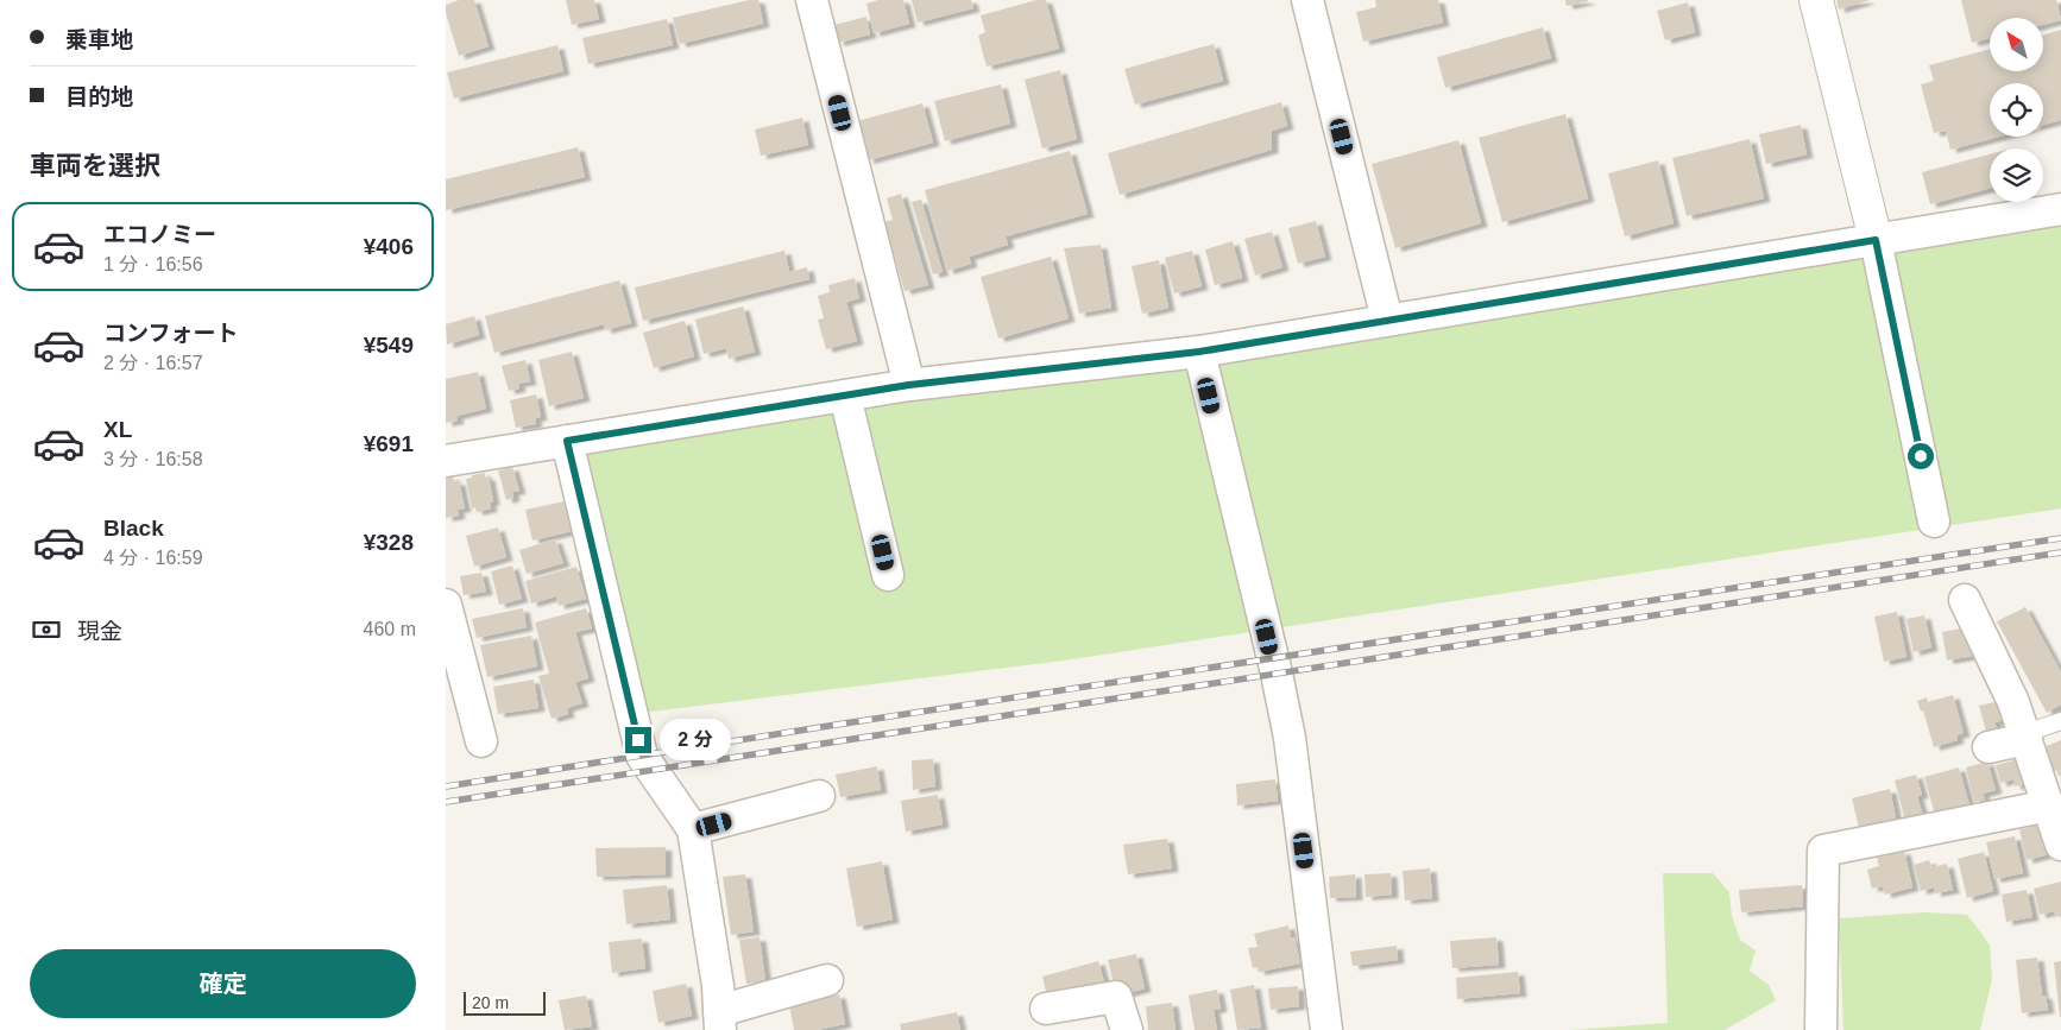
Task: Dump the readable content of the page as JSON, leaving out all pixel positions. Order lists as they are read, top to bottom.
{
  "scale_bar": "20 m",
  "north": "top left",
  "page": {
    "banner": ["乗車地", "目的地"],
    "heading": "車両を選択",
    "list": [
      {
        "name": "エコノミー",
        "note": "1 分 · 16:56",
        "value": "¥406"
      },
      {
        "name": "コンフォート",
        "note": "2 分 · 16:57",
        "value": "¥549"
      },
      {
        "name": "XL",
        "note": "3 分 · 16:58",
        "value": "¥691"
      },
      {
        "name": "Black",
        "note": "4 分 · 16:59",
        "value": "¥328"
      }
    ],
    "pay": ["現金", "460 m"],
    "bubble": "2 分",
    "buttons": "確定",
    "scale": "20 m"
  }
}
